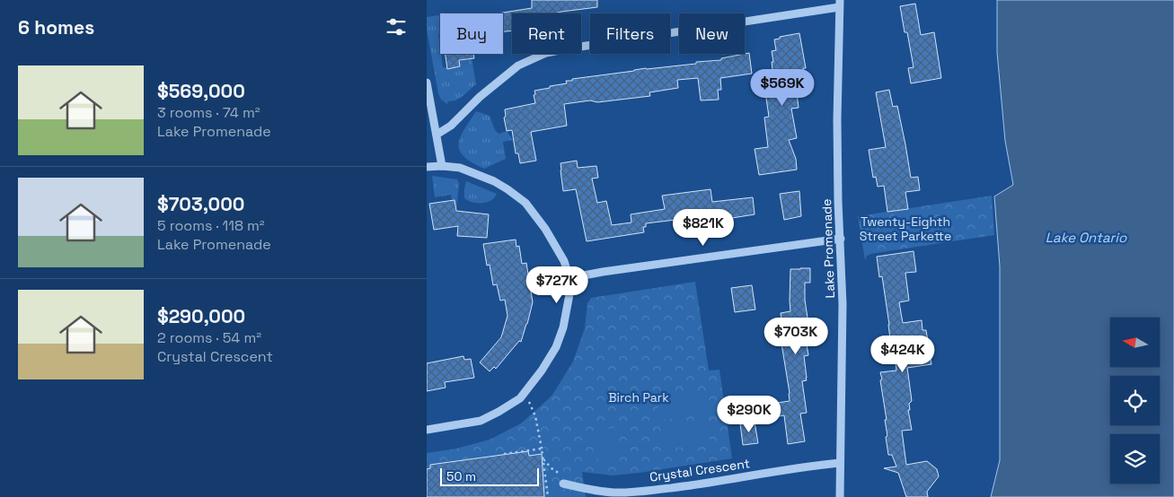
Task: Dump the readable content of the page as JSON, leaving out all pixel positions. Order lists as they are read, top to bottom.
{
  "streets": {
    "street": ["Lake Promenade", "Crystal Crescent"]
  },
  "crossings": [
    ["Lake Promenade", "Crystal Crescent"]
  ],
  "water": ["Lake Ontario"],
  "parks": ["Twenty-Eighth Street Parkette", "Birch Park"],
  "scale_bar": "50 m",
  "north": "left",
  "page": {
    "heading": "6 homes",
    "chip": [
      "Buy",
      "Rent",
      "Filters",
      "New"
    ],
    "list": [
      {
        "name": "$569,000",
        "note": "3 rooms · 74 m² · Lake Promenade"
      },
      {
        "name": "$703,000",
        "note": "5 rooms · 118 m² · Lake Promenade"
      },
      {
        "name": "$290,000",
        "note": "2 rooms · 54 m² · Crystal Crescent"
      }
    ],
    "price": [
      "$569K",
      "$821K",
      "$727K",
      "$703K",
      "$424K",
      "$290K"
    ],
    "scale": "50 m"
  }
}
